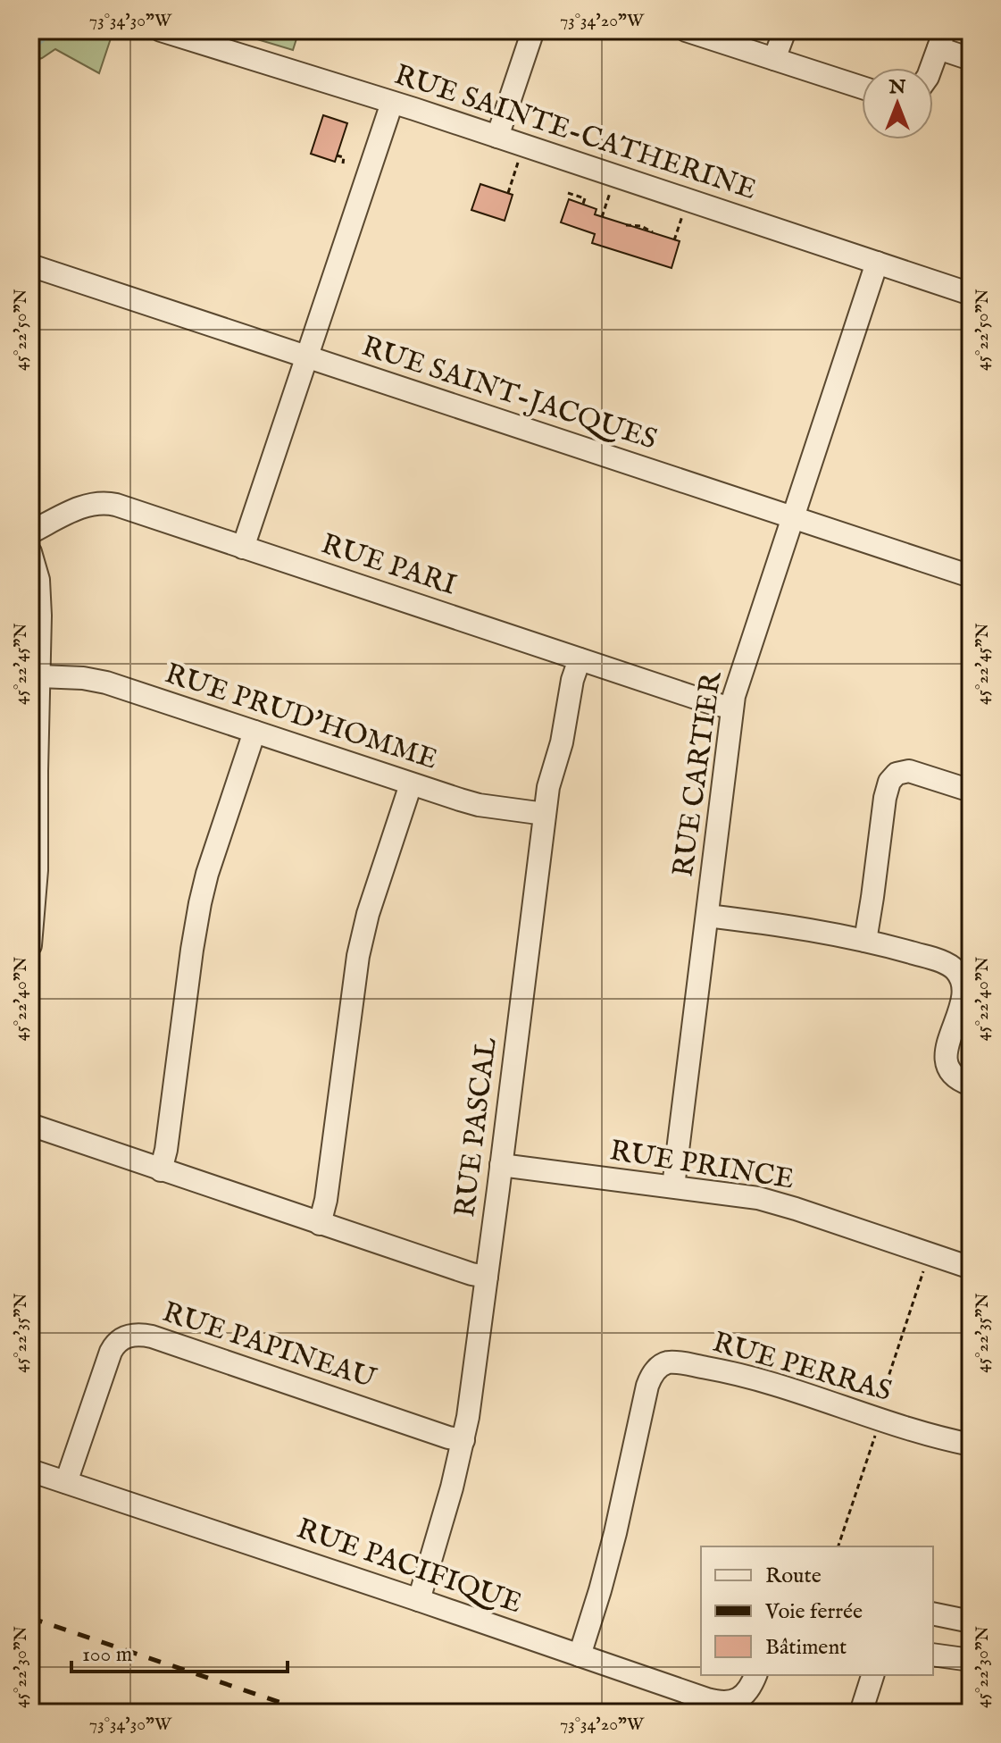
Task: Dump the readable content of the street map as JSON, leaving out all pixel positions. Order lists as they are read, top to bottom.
{
  "streets": {
    "street": [
      "RUE SAINTE-CATHERINE",
      "RUE SAINT-JACQUES",
      "RUE PARI",
      "RUE PRUD'HOMME",
      "RUE CARTIER",
      "RUE PASCAL",
      "RUE PRINCE",
      "RUE PAPINEAU",
      "RUE PERRAS",
      "RUE PACIFIQUE"
    ]
  },
  "crossings": [
    ["RUE SAINTE-CATHERINE", "RUE CARTIER"],
    ["RUE SAINT-JACQUES", "RUE CARTIER"],
    ["RUE PARI", "RUE CARTIER"],
    ["RUE PARI", "RUE PASCAL"],
    ["RUE PRUD'HOMME", "RUE PASCAL"],
    ["RUE CARTIER", "RUE PRINCE"],
    ["RUE PASCAL", "RUE PRINCE"],
    ["RUE PASCAL", "RUE PAPINEAU"],
    ["RUE PASCAL", "RUE PACIFIQUE"],
    ["RUE PAPINEAU", "RUE PACIFIQUE"],
    ["RUE PERRAS", "RUE PACIFIQUE"]
  ],
  "legend": ["Route", "Voie ferrée", "Bâtiment"],
  "scale_bar": "100 m",
  "north": "top",
  "coordinates": [
    "73°34'30\"W",
    "73°34'20\"W",
    "45°22'50\"N",
    "45°22'45\"N",
    "45°22'40\"N",
    "45°22'35\"N",
    "45°22'30\"N"
  ]
}
